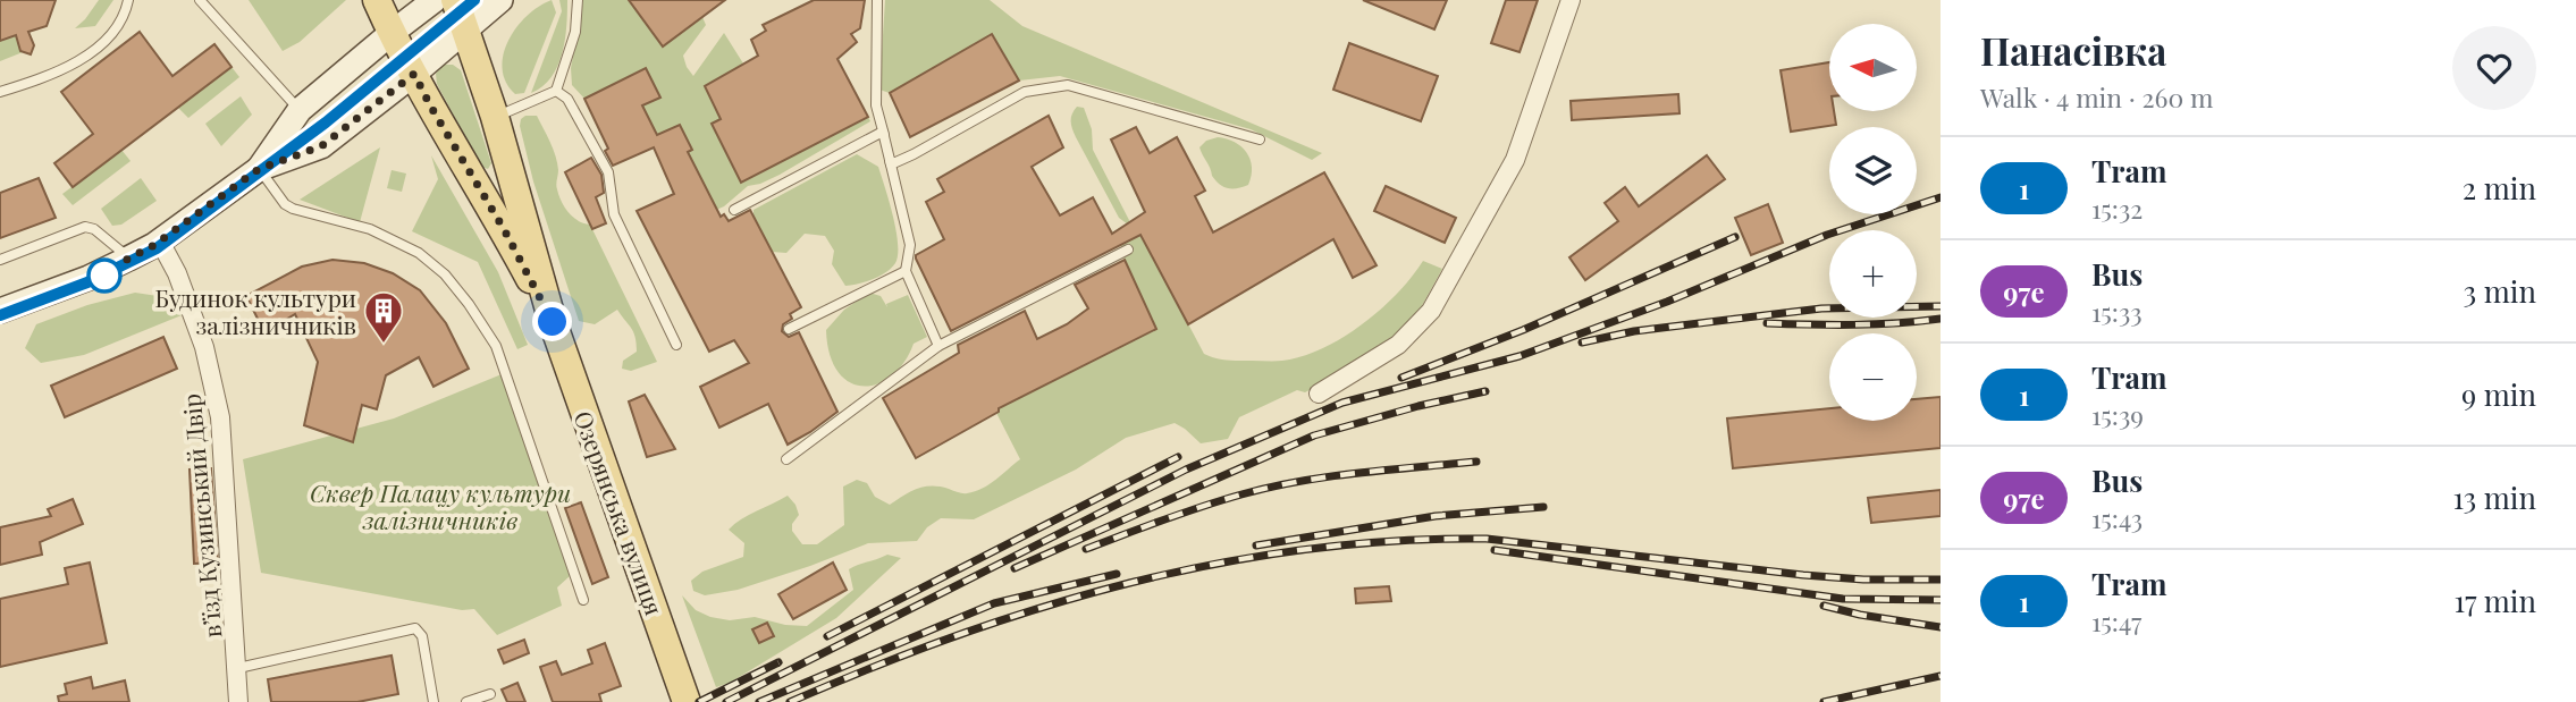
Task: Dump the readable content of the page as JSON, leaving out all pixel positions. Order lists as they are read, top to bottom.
{
  "streets": {
    "main road": ["Озерянська вулиця"],
    "street": ["в’їзд Кузинський Двір"]
  },
  "parks": ["Сквер Палацу культури залізничників"],
  "places": {
    "building": ["Будинок культури залізничників"]
  },
  "lines": ["tram line 1"],
  "north": "left",
  "page": {
    "heading": ["Панасівка", "Walk · 4 min · 260 m"],
    "map_buttons": ["+", "−"],
    "list": [
      {
        "mark": "1",
        "name": "Tram",
        "note": "15:32",
        "value": "2 min"
      },
      {
        "mark": "97е",
        "name": "Bus",
        "note": "15:33",
        "value": "3 min"
      },
      {
        "mark": "1",
        "name": "Tram",
        "note": "15:39",
        "value": "9 min"
      },
      {
        "mark": "97е",
        "name": "Bus",
        "note": "15:43",
        "value": "13 min"
      },
      {
        "mark": "1",
        "name": "Tram",
        "note": "15:47",
        "value": "17 min"
      }
    ]
  }
}
